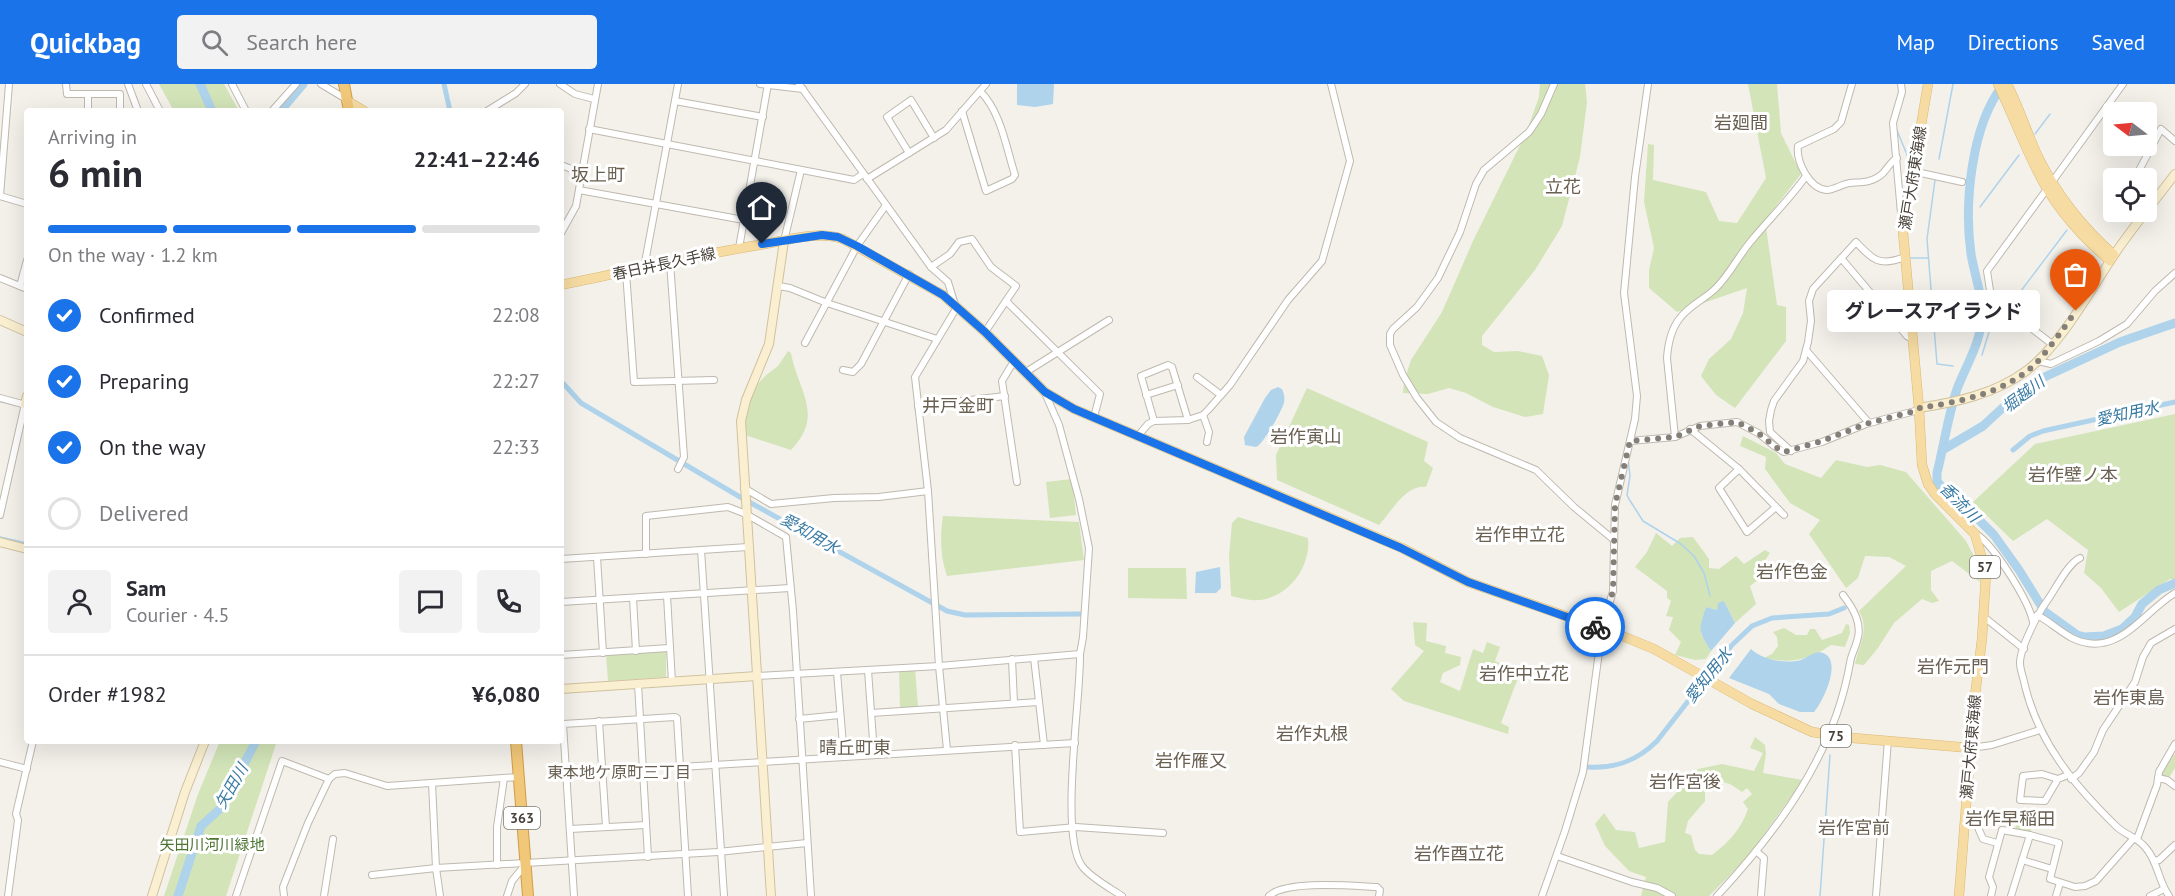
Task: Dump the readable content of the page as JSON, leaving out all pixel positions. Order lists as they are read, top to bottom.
{
  "streets": {
    "highway": ["363"],
    "main road": [
      "瀬戸大府東海線",
      "春日井長久手線",
      "57",
      "75"
    ]
  },
  "crossings": [
    ["瀬戸大府東海線", "春日井長久手線"]
  ],
  "districts": [
    "岩廻間",
    "坂上町",
    "立花",
    "井戸金町",
    "岩作寅山",
    "岩作壁ノ本",
    "岩作申立花",
    "岩作色金",
    "岩作元門",
    "岩作中立花",
    "岩作東島",
    "岩作丸根",
    "晴丘町東",
    "岩作雁又",
    "東本地ケ原町三丁目",
    "岩作宮後",
    "岩作早稲田",
    "岩作宮前",
    "岩作酉立花"
  ],
  "water": [
    "堀越川",
    "愛知用水",
    "香流川",
    "矢田川"
  ],
  "parks": ["矢田川河川緑地"],
  "places": ["グレースアイランド"],
  "north": "left",
  "page": {
    "header": "Quickbag",
    "search": "Search here",
    "nav": ["Map", "Directions", "Saved"],
    "heading": ["6 min", "Arriving in", "22:41–22:46"],
    "panel": [
      "Sam",
      "Courier · 4.5",
      "Order #1982",
      "¥6,080"
    ],
    "bar": "On the way · 1.2 km",
    "list": [
      ["Confirmed", "22:08"],
      ["Preparing", "22:27"],
      ["On the way", "22:33"],
      "Delivered"
    ],
    "bubble": "グレースアイランド"
  }
}
